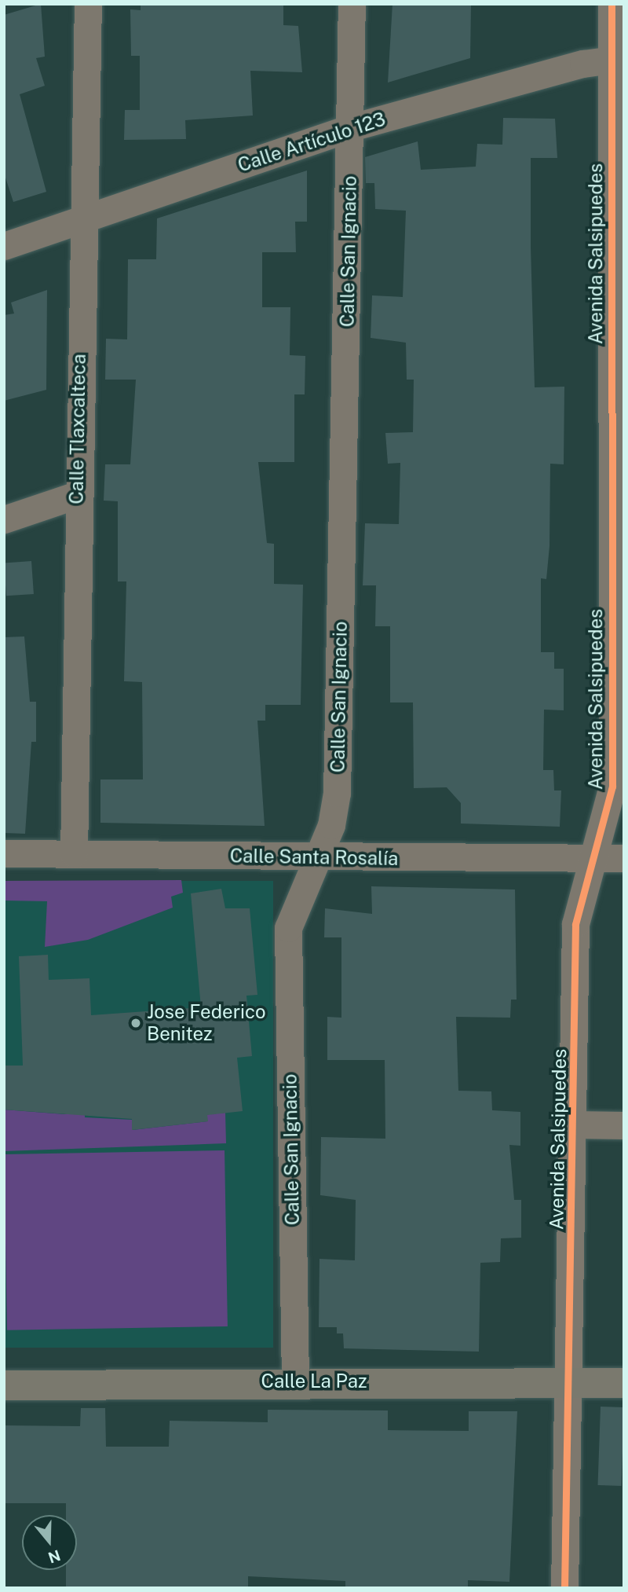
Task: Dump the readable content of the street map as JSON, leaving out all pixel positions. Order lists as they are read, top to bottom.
{
  "streets": {
    "street": [
      "Calle Artículo 123",
      "Calle San Ignacio",
      "Avenida Salsipuedes",
      "Calle Tlaxcalteca",
      "Calle Santa Rosalía",
      "Calle La Paz"
    ]
  },
  "crossings": [
    ["Calle Artículo 123", "Calle San Ignacio"],
    ["Calle Artículo 123", "Avenida Salsipuedes"],
    ["Calle Artículo 123", "Calle Tlaxcalteca"],
    ["Calle San Ignacio", "Calle Santa Rosalía"],
    ["Calle San Ignacio", "Calle La Paz"],
    ["Avenida Salsipuedes", "Calle Santa Rosalía"],
    ["Avenida Salsipuedes", "Calle La Paz"],
    ["Calle Tlaxcalteca", "Calle Santa Rosalía"]
  ],
  "places": ["Jose Federico Benitez"],
  "north": "bottom"
}
